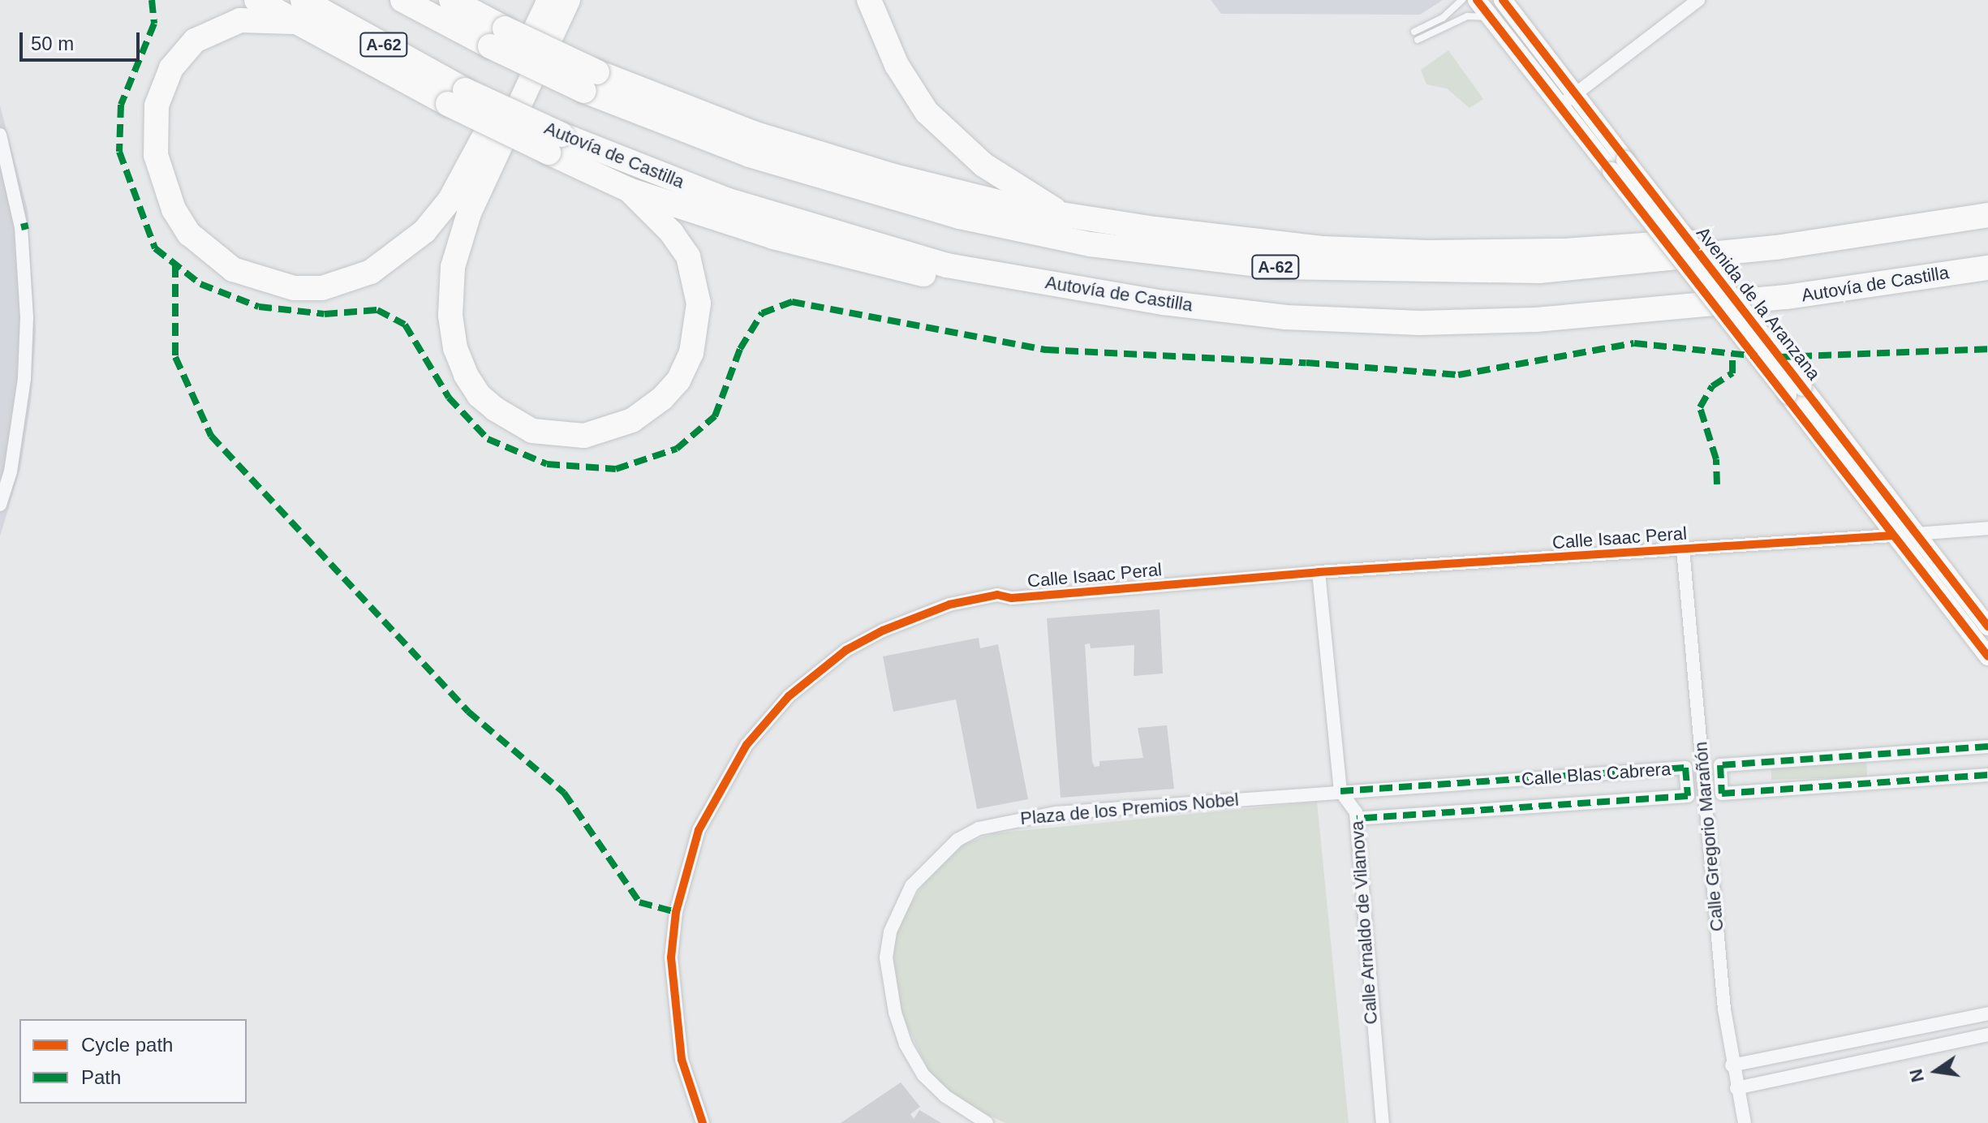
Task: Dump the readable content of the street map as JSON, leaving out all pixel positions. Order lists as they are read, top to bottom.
{
  "streets": {
    "highway": ["A-62", "Autovía de Castilla"],
    "street": [
      "Avenida de la Aranzana",
      "Calle Isaac Peral",
      "Calle Blas Cabrera",
      "Plaza de los Premios Nobel",
      "Calle Gregorio Marañón",
      "Calle Arnaldo de Vilanova"
    ]
  },
  "crossings": [
    ["Avenida de la Aranzana", "Calle Isaac Peral"],
    ["Calle Isaac Peral", "Calle Gregorio Marañón"],
    ["Calle Isaac Peral", "Calle Arnaldo de Vilanova"],
    ["Calle Blas Cabrera", "Plaza de los Premios Nobel"],
    ["Calle Blas Cabrera", "Calle Arnaldo de Vilanova"],
    ["Plaza de los Premios Nobel", "Calle Arnaldo de Vilanova"]
  ],
  "legend": ["Cycle path", "Path"],
  "scale_bar": "50 m",
  "north": "left"
}
